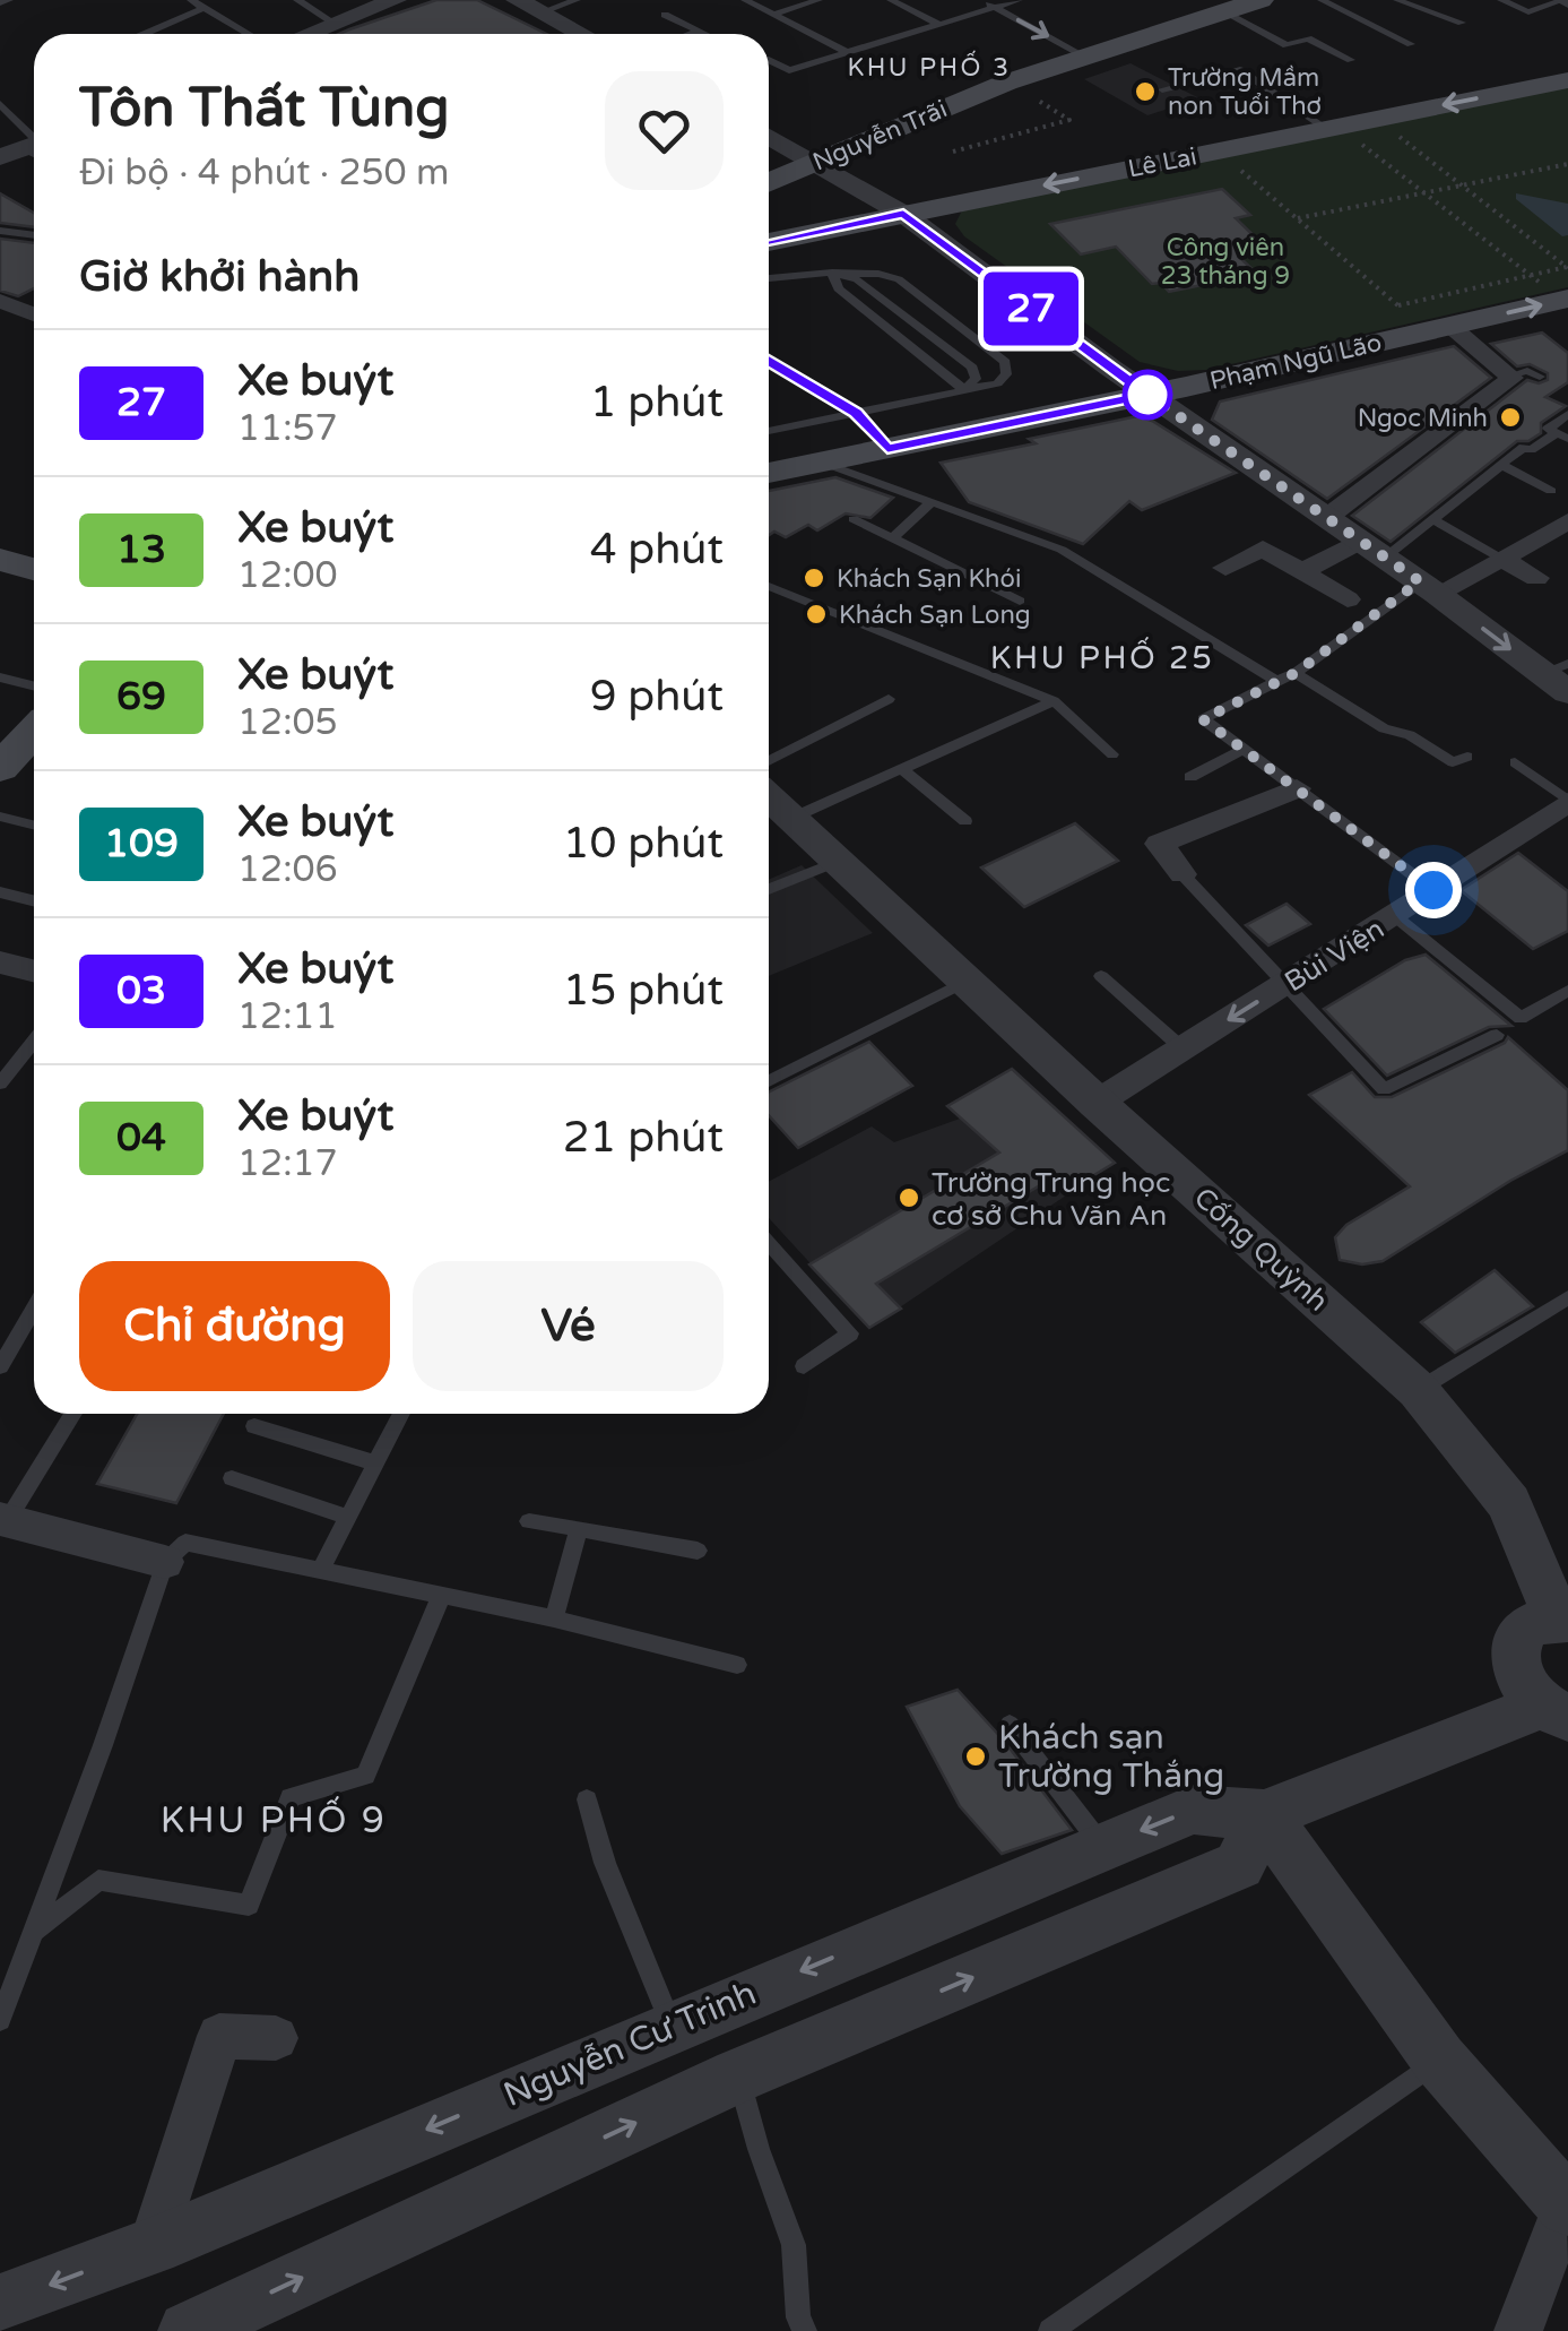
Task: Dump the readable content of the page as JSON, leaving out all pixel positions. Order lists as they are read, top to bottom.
{
  "streets": {
    "main road": ["Nguyễn Trãi", "Lê Lai", "Phạm Ngũ Lão"],
    "street": ["Bùi Viện", "Cống Quỳnh", "Nguyễn Cư Trinh"]
  },
  "crossings": [
    ["Bùi Viện", "Cống Quỳnh"]
  ],
  "one_way": ["Lê Lai"],
  "districts": ["KHU PHỐ 3", "KHU PHỐ 25", "KHU PHỐ 9"],
  "parks": ["Công viên 23 tháng 9"],
  "places": [
    "Trường Mầm non Tuổi Thơ",
    "Ngoc Minh",
    "Khách Sạn Khói",
    "Khách Sạn Long",
    "Trường Trung học cơ sở Chu Văn An",
    "Khách sạn Trường Thắng"
  ],
  "lines": ["bus line 27"],
  "page": {
    "on_map": "27",
    "heading": [
      ["Tôn Thất Tùng", "Đi bộ · 4 phút · 250 m"],
      "Giờ khởi hành"
    ],
    "list": [
      {
        "mark": "27",
        "name": "Xe buýt",
        "note": "11:57",
        "value": "1 phút"
      },
      {
        "mark": "13",
        "name": "Xe buýt",
        "note": "12:00",
        "value": "4 phút"
      },
      {
        "mark": "69",
        "name": "Xe buýt",
        "note": "12:05",
        "value": "9 phút"
      },
      {
        "mark": "109",
        "name": "Xe buýt",
        "note": "12:06",
        "value": "10 phút"
      },
      {
        "mark": "03",
        "name": "Xe buýt",
        "note": "12:11",
        "value": "15 phút"
      },
      {
        "mark": "04",
        "name": "Xe buýt",
        "note": "12:17",
        "value": "21 phút"
      }
    ],
    "buttons": ["Chỉ đường", "Vé"]
  }
}
